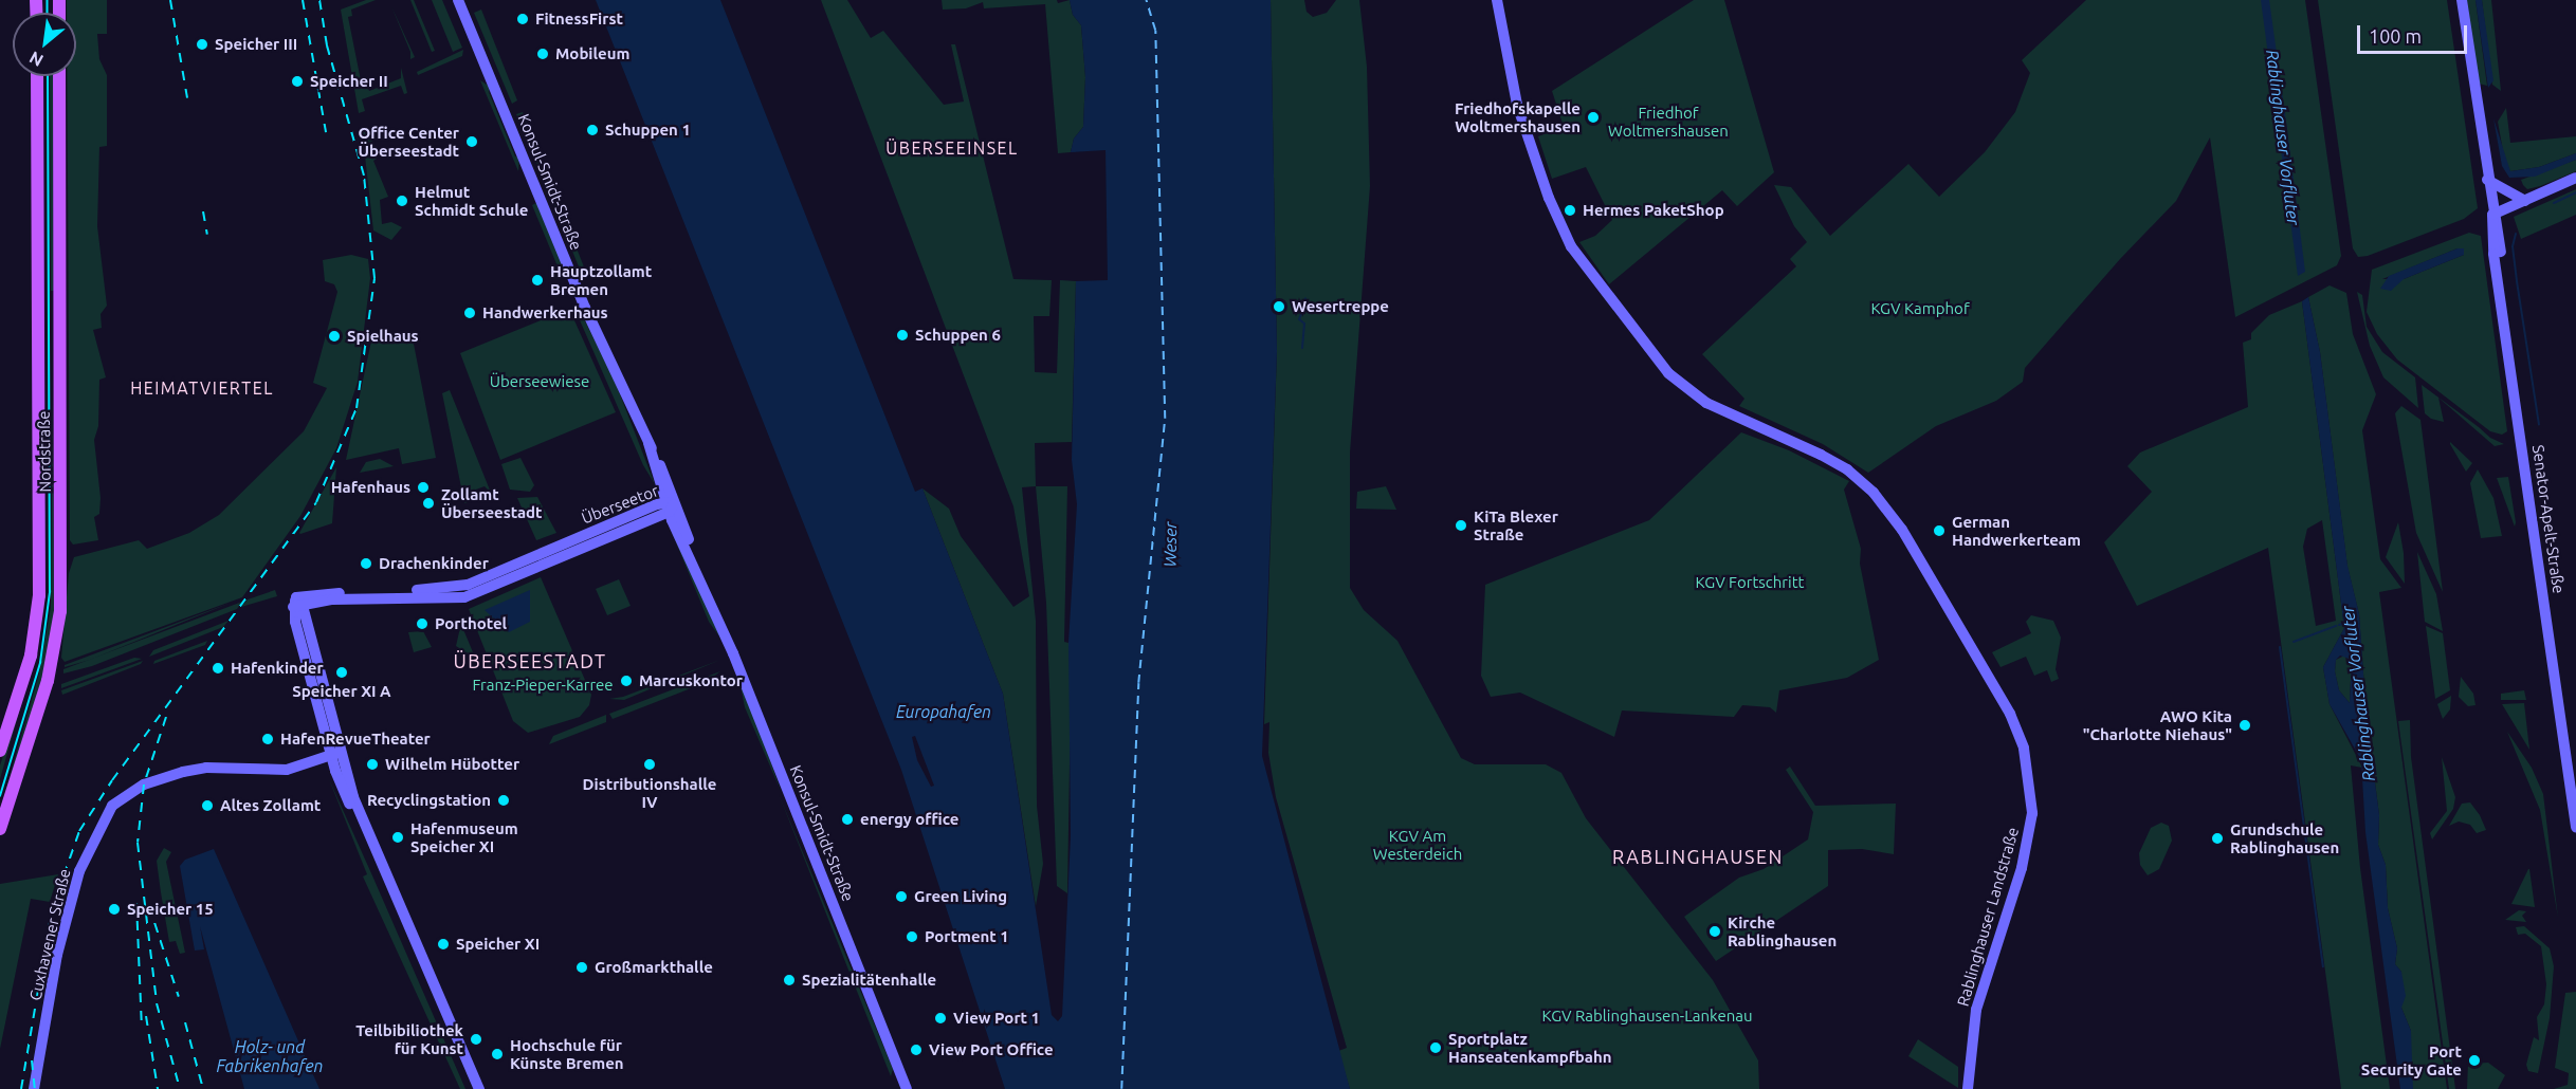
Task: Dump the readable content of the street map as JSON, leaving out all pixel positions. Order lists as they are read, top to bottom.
{
  "streets": {
    "main road": ["Nordstraße"],
    "street": [
      "Konsul-Smidt-Straße",
      "Überseetor",
      "Senator-Apelt-Straße",
      "Rablinghauser Landstraße",
      "Cuxhavener Straße"
    ]
  },
  "crossings": [
    ["Konsul-Smidt-Straße", "Überseetor"],
    ["Überseetor", "Cuxhavener Straße"]
  ],
  "districts": [
    "ÜBERSEEINSEL",
    "HEIMATVIERTEL",
    "ÜBERSEESTADT",
    "RABLINGHAUSEN"
  ],
  "water": [
    "Rablinghauser Vorfluter",
    "Weser",
    "Europahafen",
    "Holz- und Fabrikenhafen"
  ],
  "parks": [
    "Friedhof Woltmershausen",
    "KGV Kamphof",
    "Überseewiese",
    "KGV Fortschritt",
    "Franz-Pieper-Karree",
    "KGV Am Westerdeich",
    "KGV Rablinghausen-Lankenau"
  ],
  "places": [
    "FitnessFirst",
    "Speicher III",
    "Mobileum",
    "Speicher II",
    "Friedhofskapelle Woltmershausen",
    "Schuppen 1",
    "Office Center Überseestadt",
    "Helmut Schmidt Schule",
    "Hermes PaketShop",
    "Hauptzollamt Bremen",
    "Wesertreppe",
    "Handwerkerhaus",
    "Schuppen 6",
    "Spielhaus",
    "Hafenhaus",
    "Zollamt Überseestadt",
    "KiTa Blexer Straße",
    "German Handwerkerteam",
    "Drachenkinder",
    "Porthotel",
    "Hafenkinder",
    "Speicher XI A",
    "Marcuskontor",
    "AWO Kita \"Charlotte Niehaus\"",
    "HafenRevueTheater",
    "Wilhelm Hübotter",
    "Distributionshalle IV",
    "Recyclingstation",
    "Altes Zollamt",
    "energy office",
    "Hafenmuseum Speicher XI",
    "Grundschule Rablinghausen",
    "Green Living",
    "Speicher 15",
    "Kirche Rablinghausen",
    "Portment 1",
    "Speicher XI",
    "Großmarkthalle",
    "Spezialitätenhalle",
    "View Port 1",
    "Teilbibiliothek für Kunst",
    "Sportplatz Hanseatenkampfbahn",
    "View Port Office",
    "Hochschule für Künste Bremen",
    "Port Security Gate"
  ],
  "scale_bar": "100 m",
  "north": "bottom left"
}
